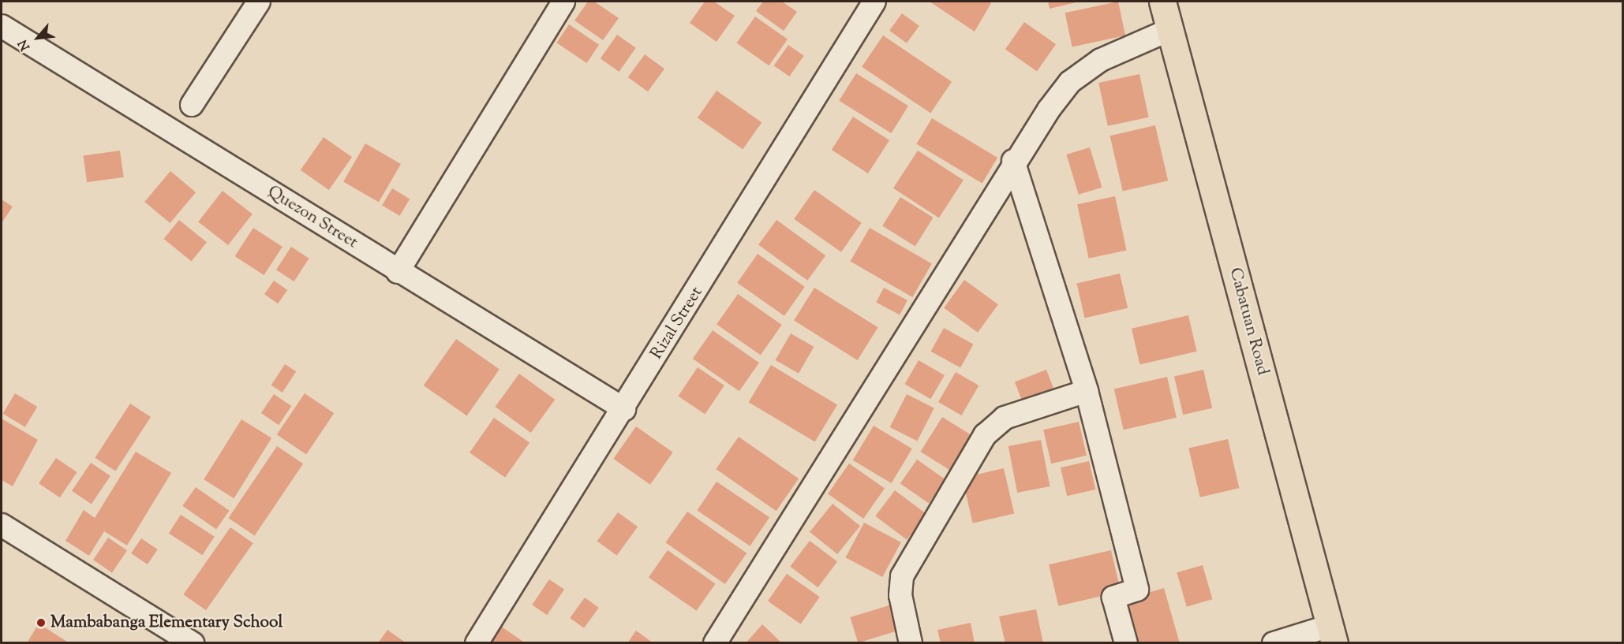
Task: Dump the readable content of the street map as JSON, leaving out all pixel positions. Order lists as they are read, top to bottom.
{
  "streets": {
    "highway": ["Cabatuan Road"],
    "street": ["Quezon Street", "Rizal Street"]
  },
  "crossings": [
    ["Quezon Street", "Rizal Street"]
  ],
  "places": ["Mambabanga Elementary School"],
  "north": "bottom left"
}
